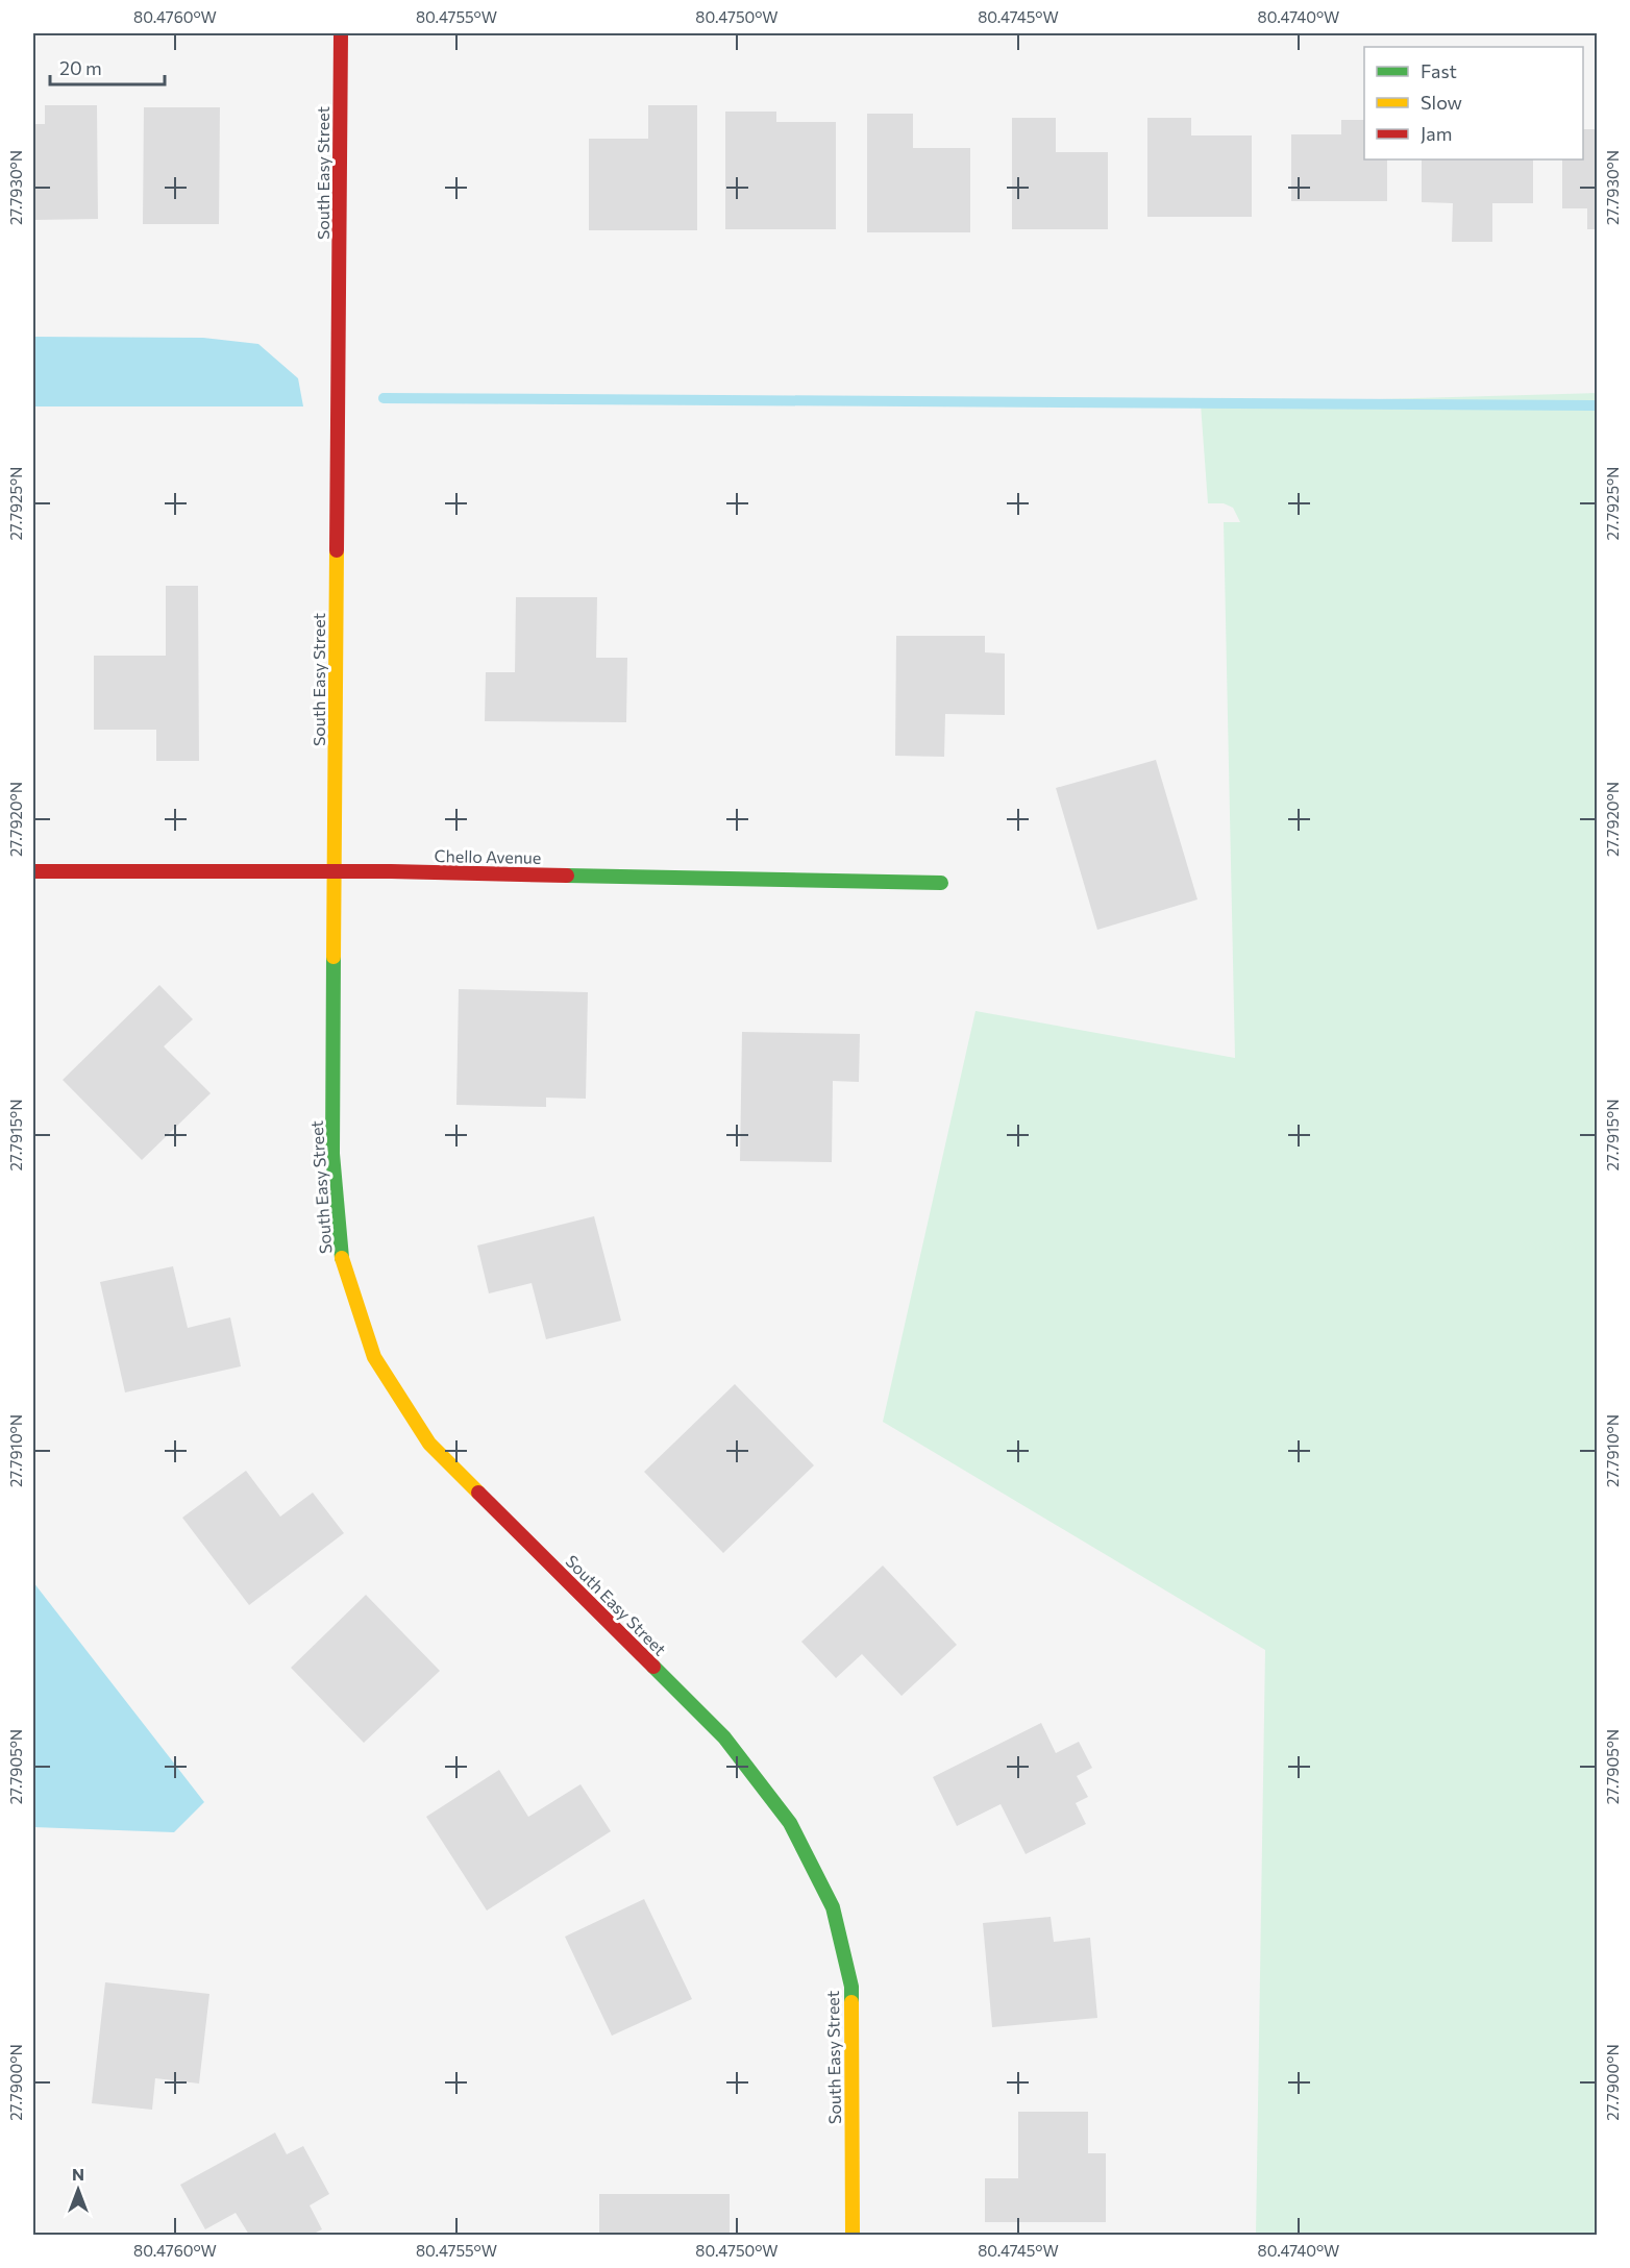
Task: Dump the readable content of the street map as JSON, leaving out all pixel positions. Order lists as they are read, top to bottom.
{
  "streets": {
    "street": ["South Easy Street", "Chello Avenue"]
  },
  "crossings": [
    ["South Easy Street", "Chello Avenue"]
  ],
  "legend": ["Fast", "Slow", "Jam"],
  "scale_bar": "20 m",
  "north": "top",
  "coordinates": [
    "80.4760°W",
    "80.4755°W",
    "80.4750°W",
    "80.4745°W",
    "80.4740°W",
    "27.7930°N",
    "27.7925°N",
    "27.7920°N",
    "27.7915°N",
    "27.7910°N",
    "27.7905°N",
    "27.7900°N"
  ]
}
